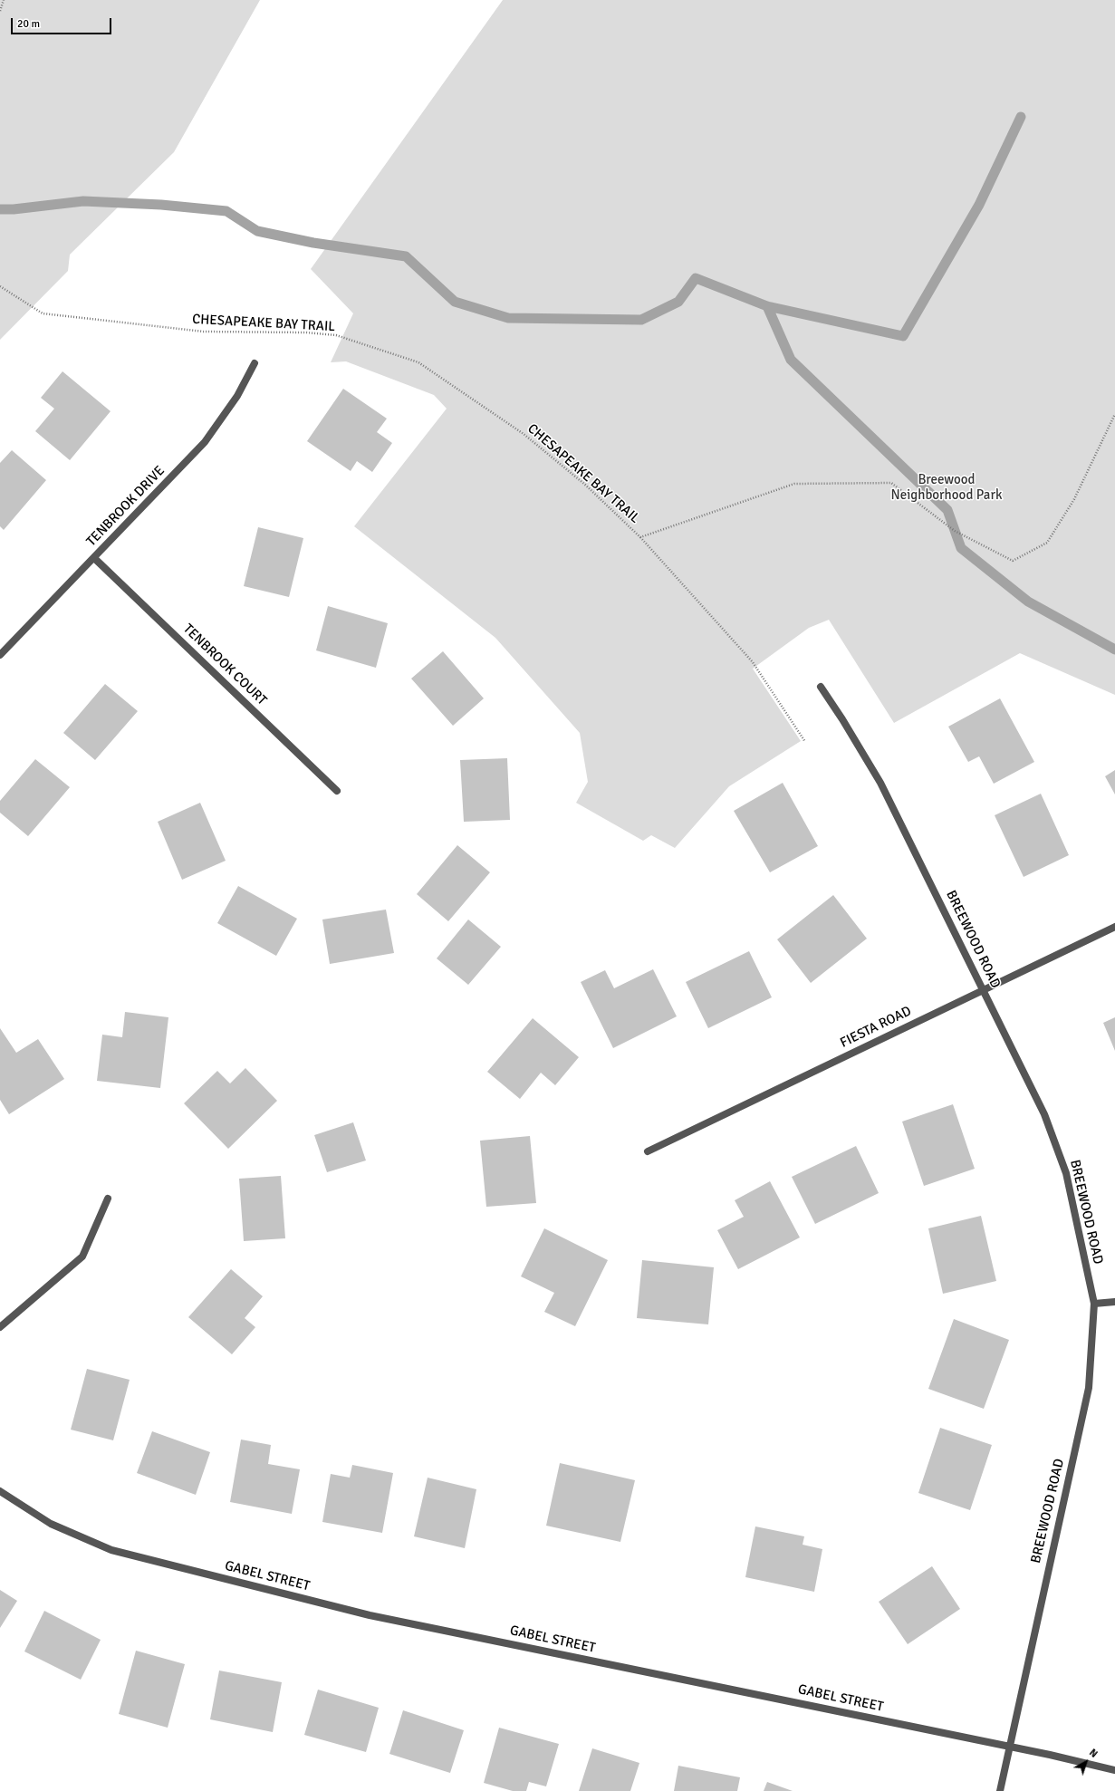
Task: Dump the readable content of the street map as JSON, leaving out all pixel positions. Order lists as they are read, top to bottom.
{
  "streets": {
    "street": [
      "TENBROOK DRIVE",
      "TENBROOK COURT",
      "BREEWOOD ROAD",
      "FIESTA ROAD",
      "GABEL STREET"
    ],
    "path": ["CHESAPEAKE BAY TRAIL"]
  },
  "crossings": [
    ["TENBROOK DRIVE", "TENBROOK COURT"],
    ["BREEWOOD ROAD", "FIESTA ROAD"],
    ["BREEWOOD ROAD", "GABEL STREET"]
  ],
  "parks": ["Breewood Neighborhood Park"],
  "scale_bar": "20 m",
  "north": "top right"
}
